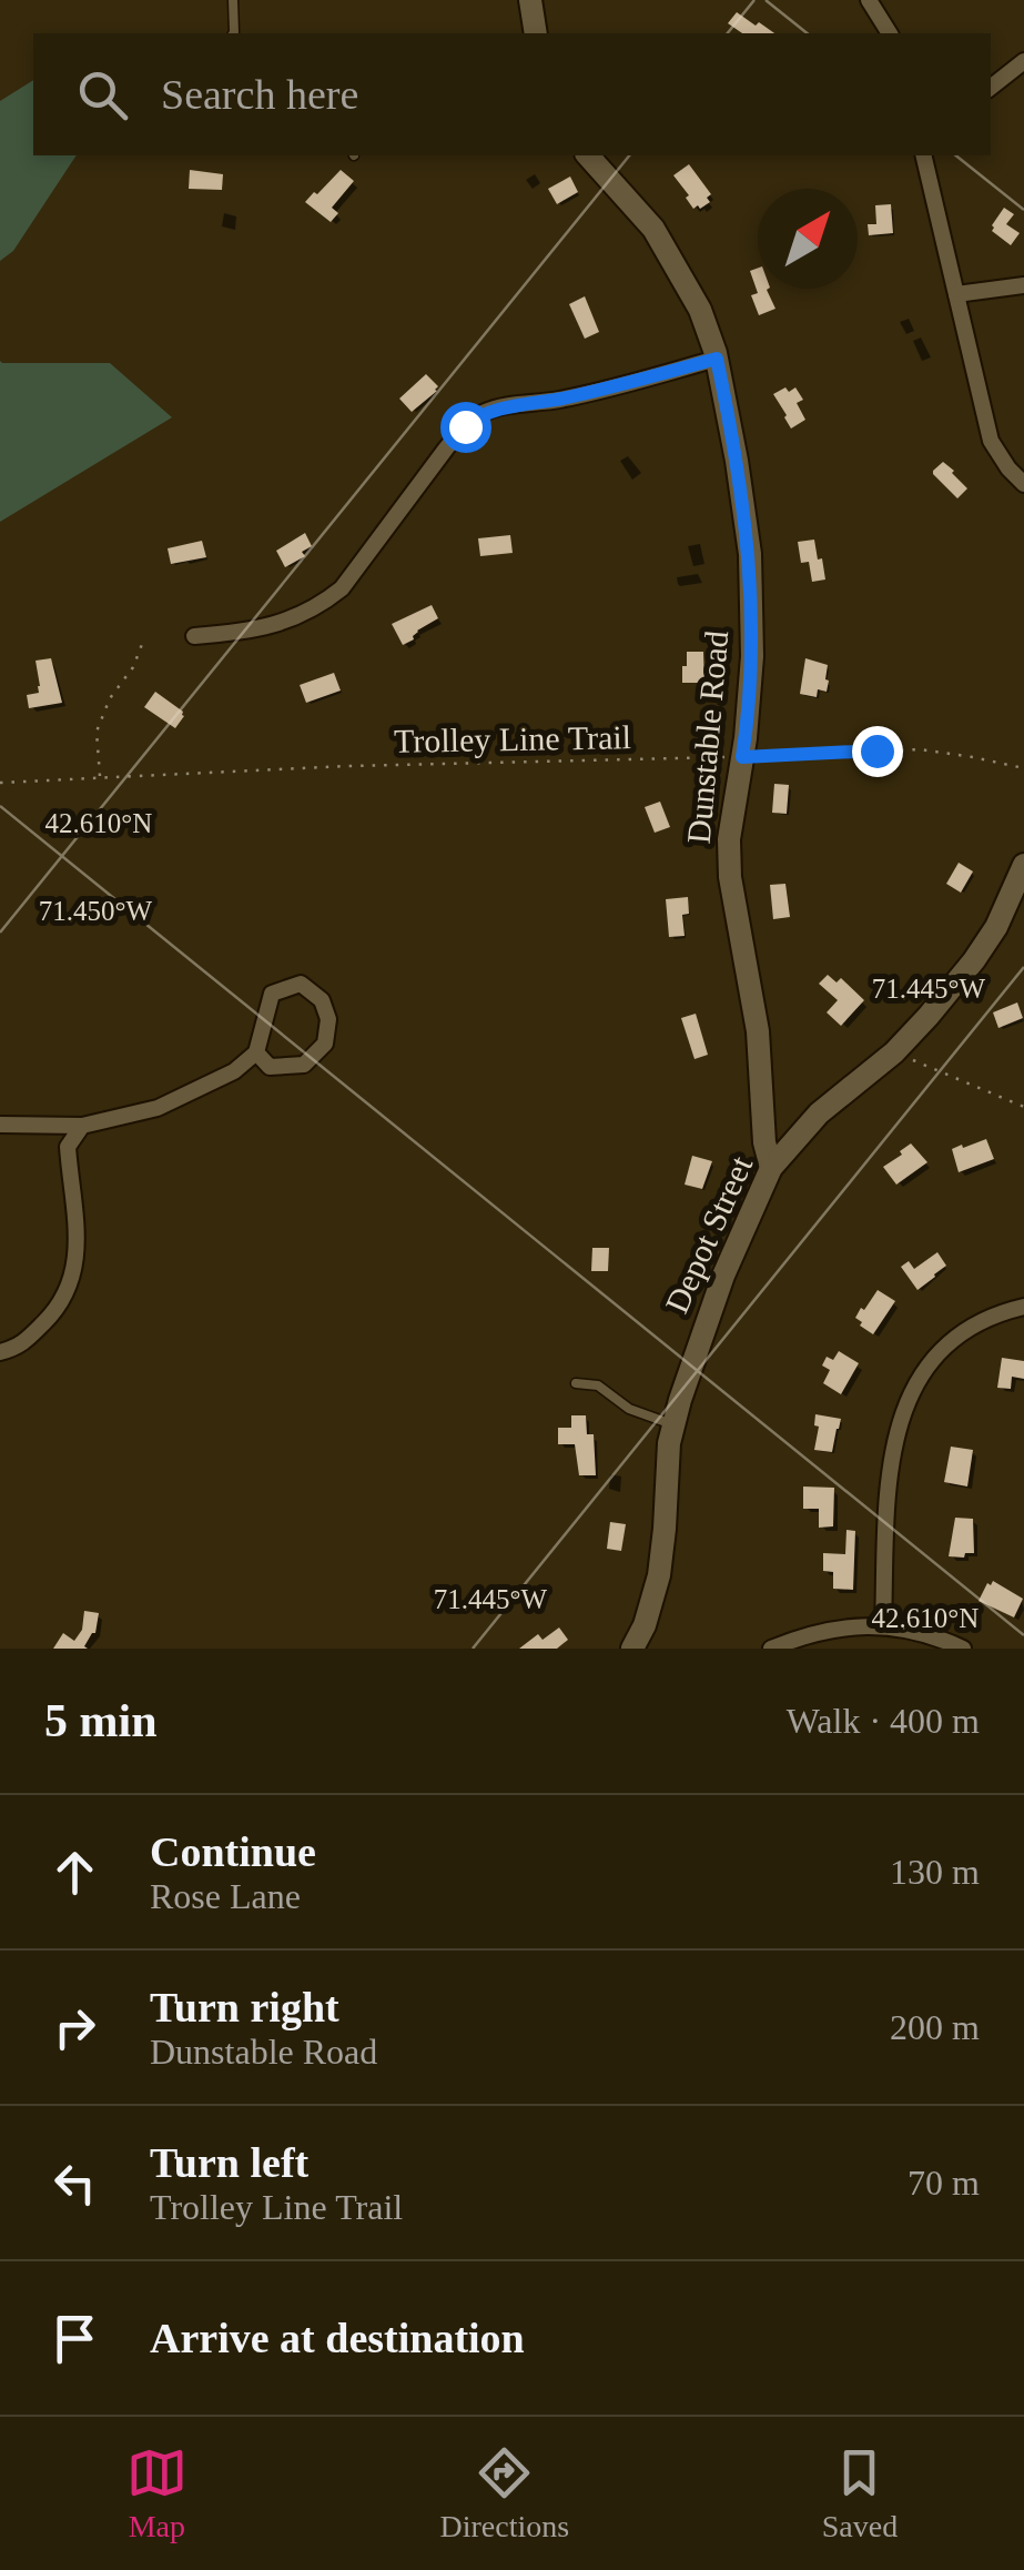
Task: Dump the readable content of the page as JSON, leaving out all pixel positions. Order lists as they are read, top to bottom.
{
  "streets": {
    "street": ["Dunstable Road", "Depot Street"],
    "path": ["Trolley Line Trail"]
  },
  "crossings": [
    ["Dunstable Road", "Trolley Line Trail"],
    ["Dunstable Road", "Depot Street"]
  ],
  "north": "top right",
  "page": {
    "search": "Search here",
    "heading": ["5 min", "Walk · 400 m"],
    "list": [
      ["Continue", "Rose Lane", "130 m"],
      ["Turn right", "Dunstable Road", "200 m"],
      ["Turn left", "Trolley Line Trail", "70 m"],
      "Arrive at destination"
    ],
    "nav": ["Map", "Directions", "Saved"]
  },
  "coordinates": ["42.610°N", "71.450°W", "71.445°W"]
}
